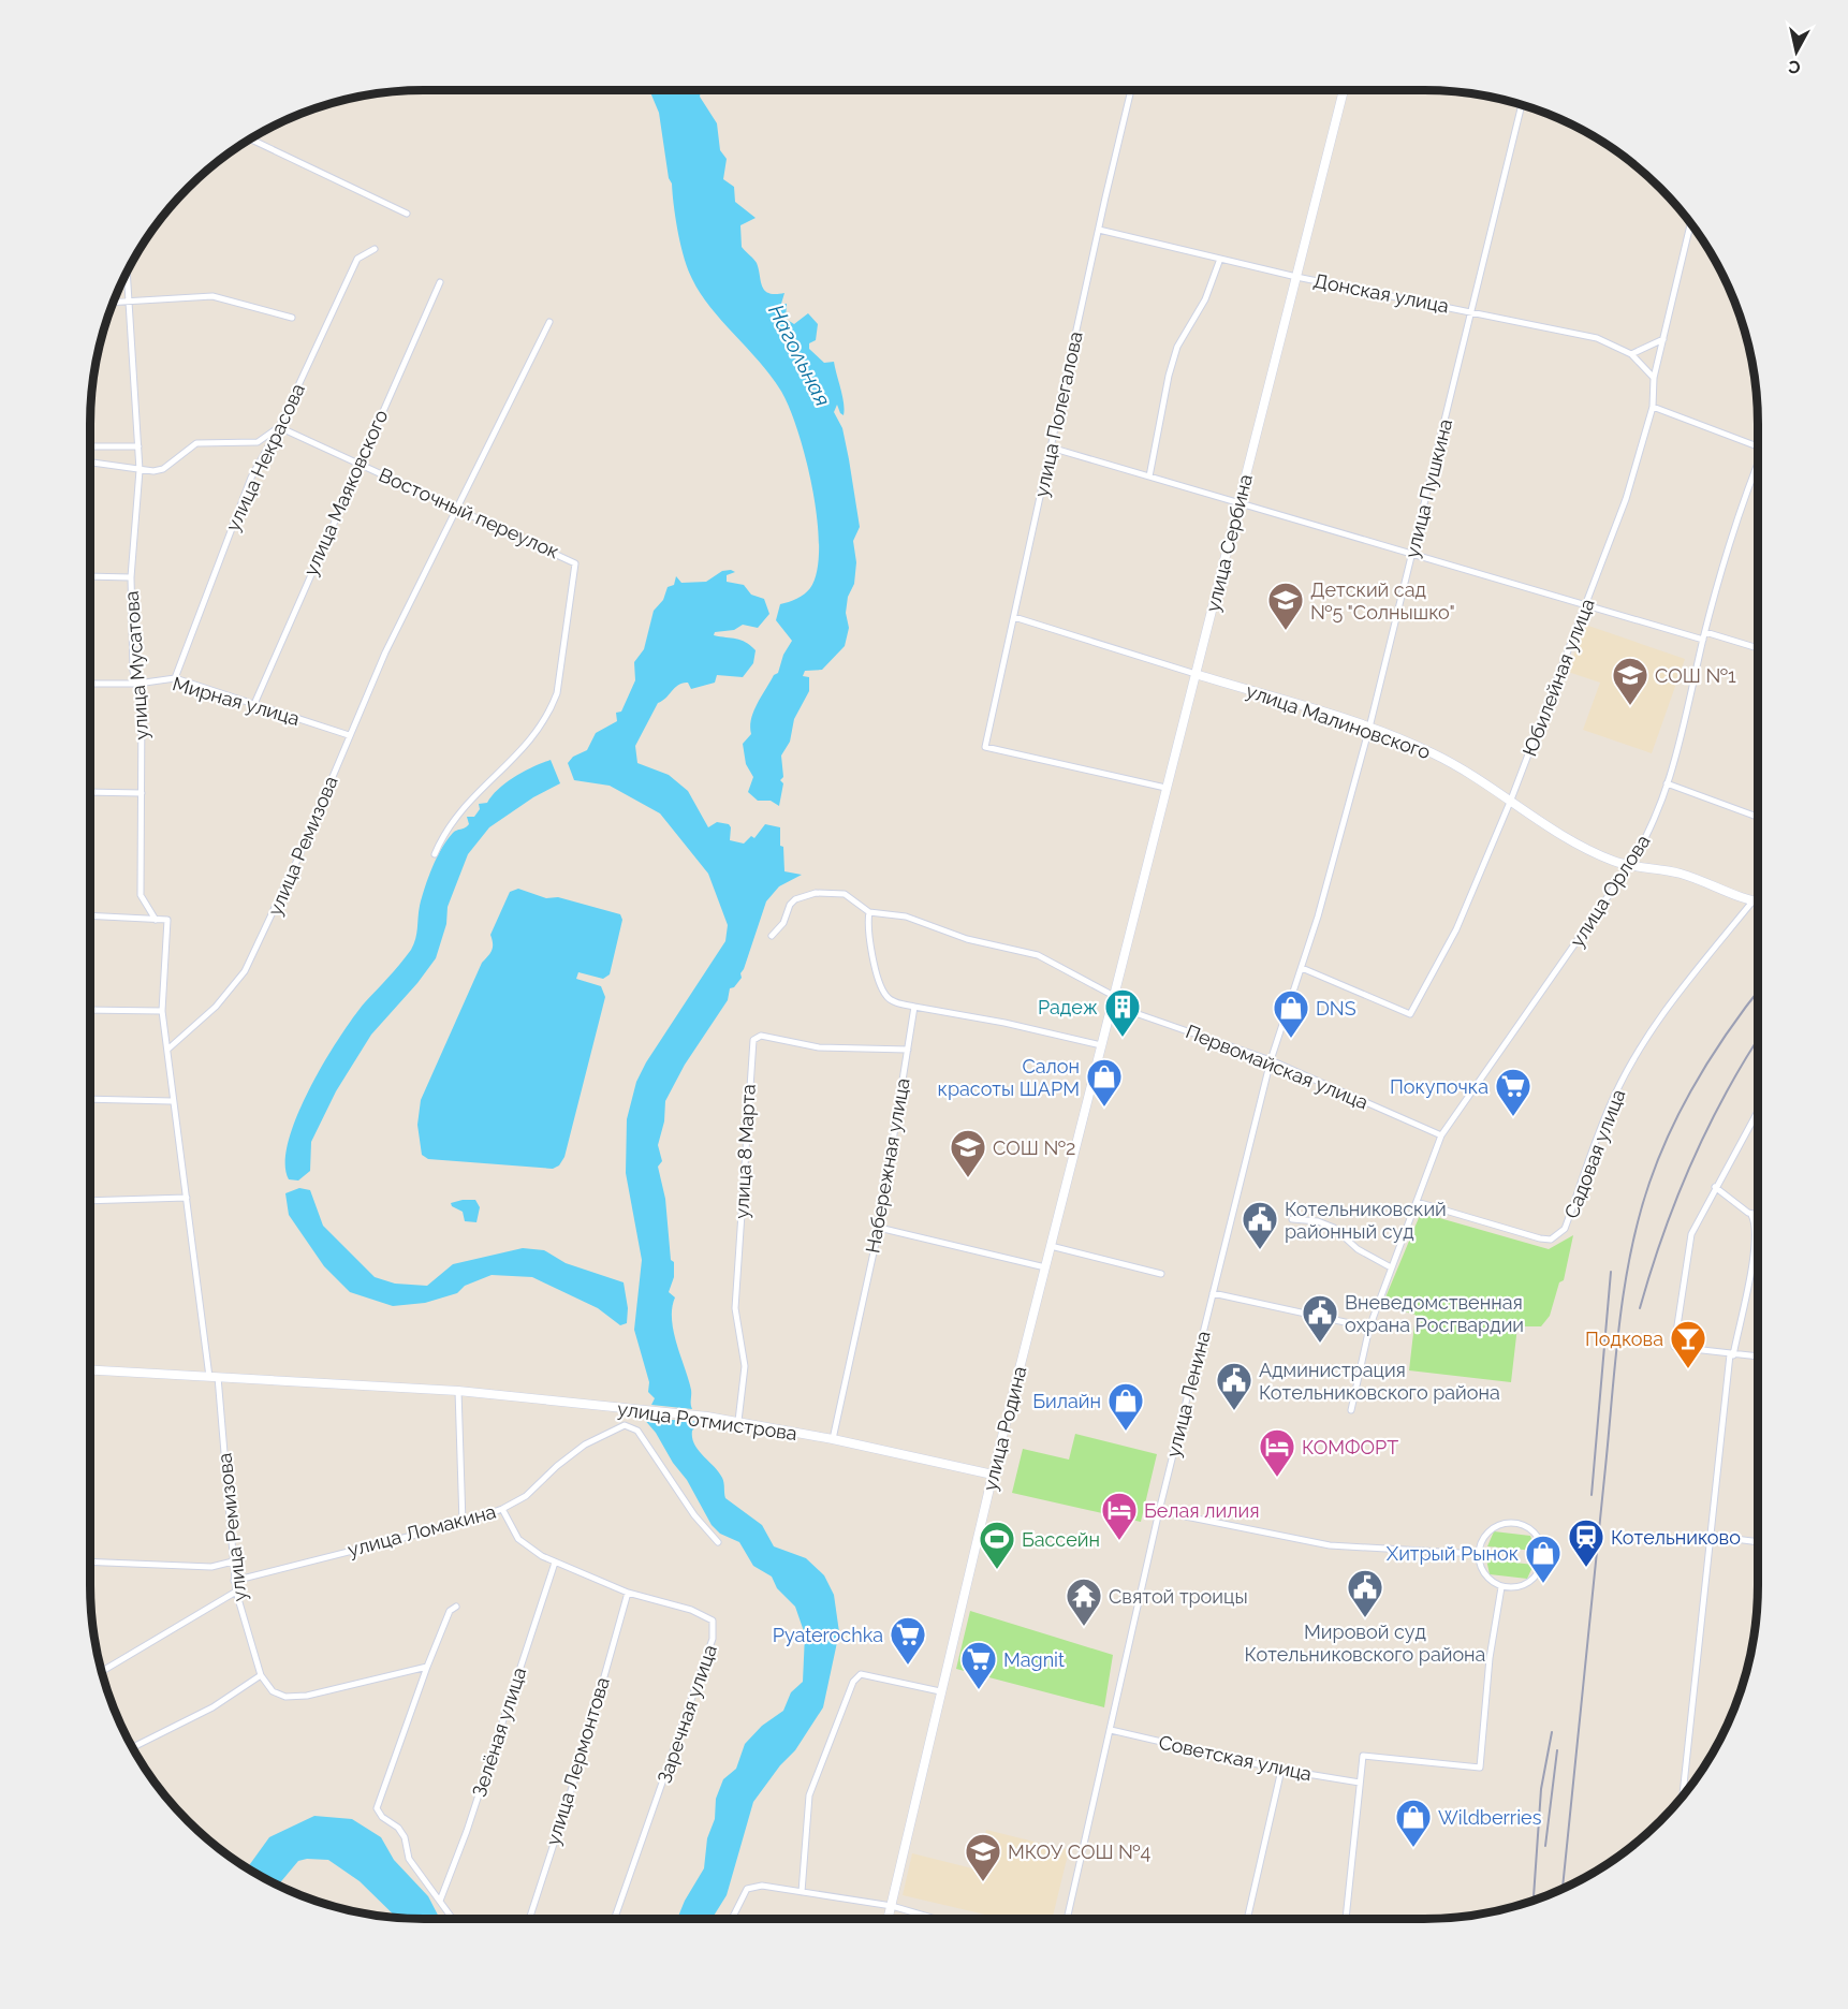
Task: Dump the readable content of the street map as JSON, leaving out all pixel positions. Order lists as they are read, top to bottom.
{
  "streets": {
    "street": [
      "Донская улица",
      "улица Полегалова",
      "улица Некрасова",
      "улица Пушкина",
      "улица Маяковского",
      "Восточный переулок",
      "улица Сербина",
      "улица Мусатова",
      "Юбилейная улица",
      "Мирная улица",
      "улица Малиновского",
      "улица Ремизова",
      "улица Орлова",
      "Первомайская улица",
      "улица 8 Марта",
      "Садовая улица",
      "Набережная улица",
      "улица Ленина",
      "улица Ротмистрова",
      "улица Родина",
      "улица Ломакина",
      "Заречная улица",
      "Зелёная улица",
      "Советская улица",
      "улица Лермонтова"
    ]
  },
  "crossings": [
    ["Донская улица", "улица Полегалова"],
    ["Донская улица", "улица Пушкина"],
    ["Донская улица", "улица Сербина"],
    ["Донская улица", "Юбилейная улица"],
    ["улица Полегалова", "улица Сербина"],
    ["улица Полегалова", "улица Малиновского"],
    ["улица Некрасова", "Восточный переулок"],
    ["улица Некрасова", "Мирная улица"],
    ["улица Пушкина", "Юбилейная улица"],
    ["улица Пушкина", "улица Малиновского"],
    ["улица Пушкина", "Первомайская улица"],
    ["улица Пушкина", "улица Ленина"],
    ["улица Маяковского", "Восточный переулок"],
    ["улица Маяковского", "Мирная улица"],
    ["Восточный переулок", "улица Ремизова"],
    ["улица Сербина", "улица Малиновского"],
    ["улица Сербина", "Первомайская улица"],
    ["улица Сербина", "улица Родина"],
    ["улица Мусатова", "Мирная улица"],
    ["Юбилейная улица", "улица Малиновского"],
    ["Мирная улица", "улица Ремизова"],
    ["улица Малиновского", "улица Орлова"],
    ["улица Малиновского", "Садовая улица"],
    ["улица Ремизова", "улица Ротмистрова"],
    ["улица Ремизова", "улица Ломакина"],
    ["улица Орлова", "Первомайская улица"],
    ["улица Орлова", "Садовая улица"],
    ["Первомайская улица", "улица Ленина"],
    ["Первомайская улица", "улица Родина"],
    ["улица 8 Марта", "Набережная улица"],
    ["улица 8 Марта", "улица Ротмистрова"],
    ["Набережная улица", "улица Ротмистрова"],
    ["улица Ленина", "Советская улица"],
    ["улица Ротмистрова", "улица Родина"],
    ["улица Ломакина", "Заречная улица"],
    ["Заречная улица", "Зелёная улица"],
    ["Заречная улица", "улица Лермонтова"]
  ],
  "water": ["Нагольная"],
  "places": {
    "school or university": [
      "Детский сад №5 \"Солнышко\"",
      "СОШ №1",
      "СОШ №2",
      "МКОУ СОШ №4"
    ],
    "building": ["Радеж"],
    "shop": [
      "DNS",
      "Салон красоты ШАРМ",
      "Билайн",
      "Хитрый Рынок",
      "Wildberries"
    ],
    "supermarket": ["Покупочка", "Pyaterochka", "Magnit"],
    "public building": [
      "Котельниковский районный суд",
      "Вневедомственная охрана Росгвардии",
      "Администрация Котельниковского района",
      "Мировой суд Котельниковского района"
    ],
    "bar": ["Подкова"],
    "hotel": ["КОМФОРТ", "Белая лилия"],
    "station": ["Котельниково"],
    "sports": ["Бассейн"],
    "temple": ["Святой троицы"]
  },
  "north": "bottom"
}
